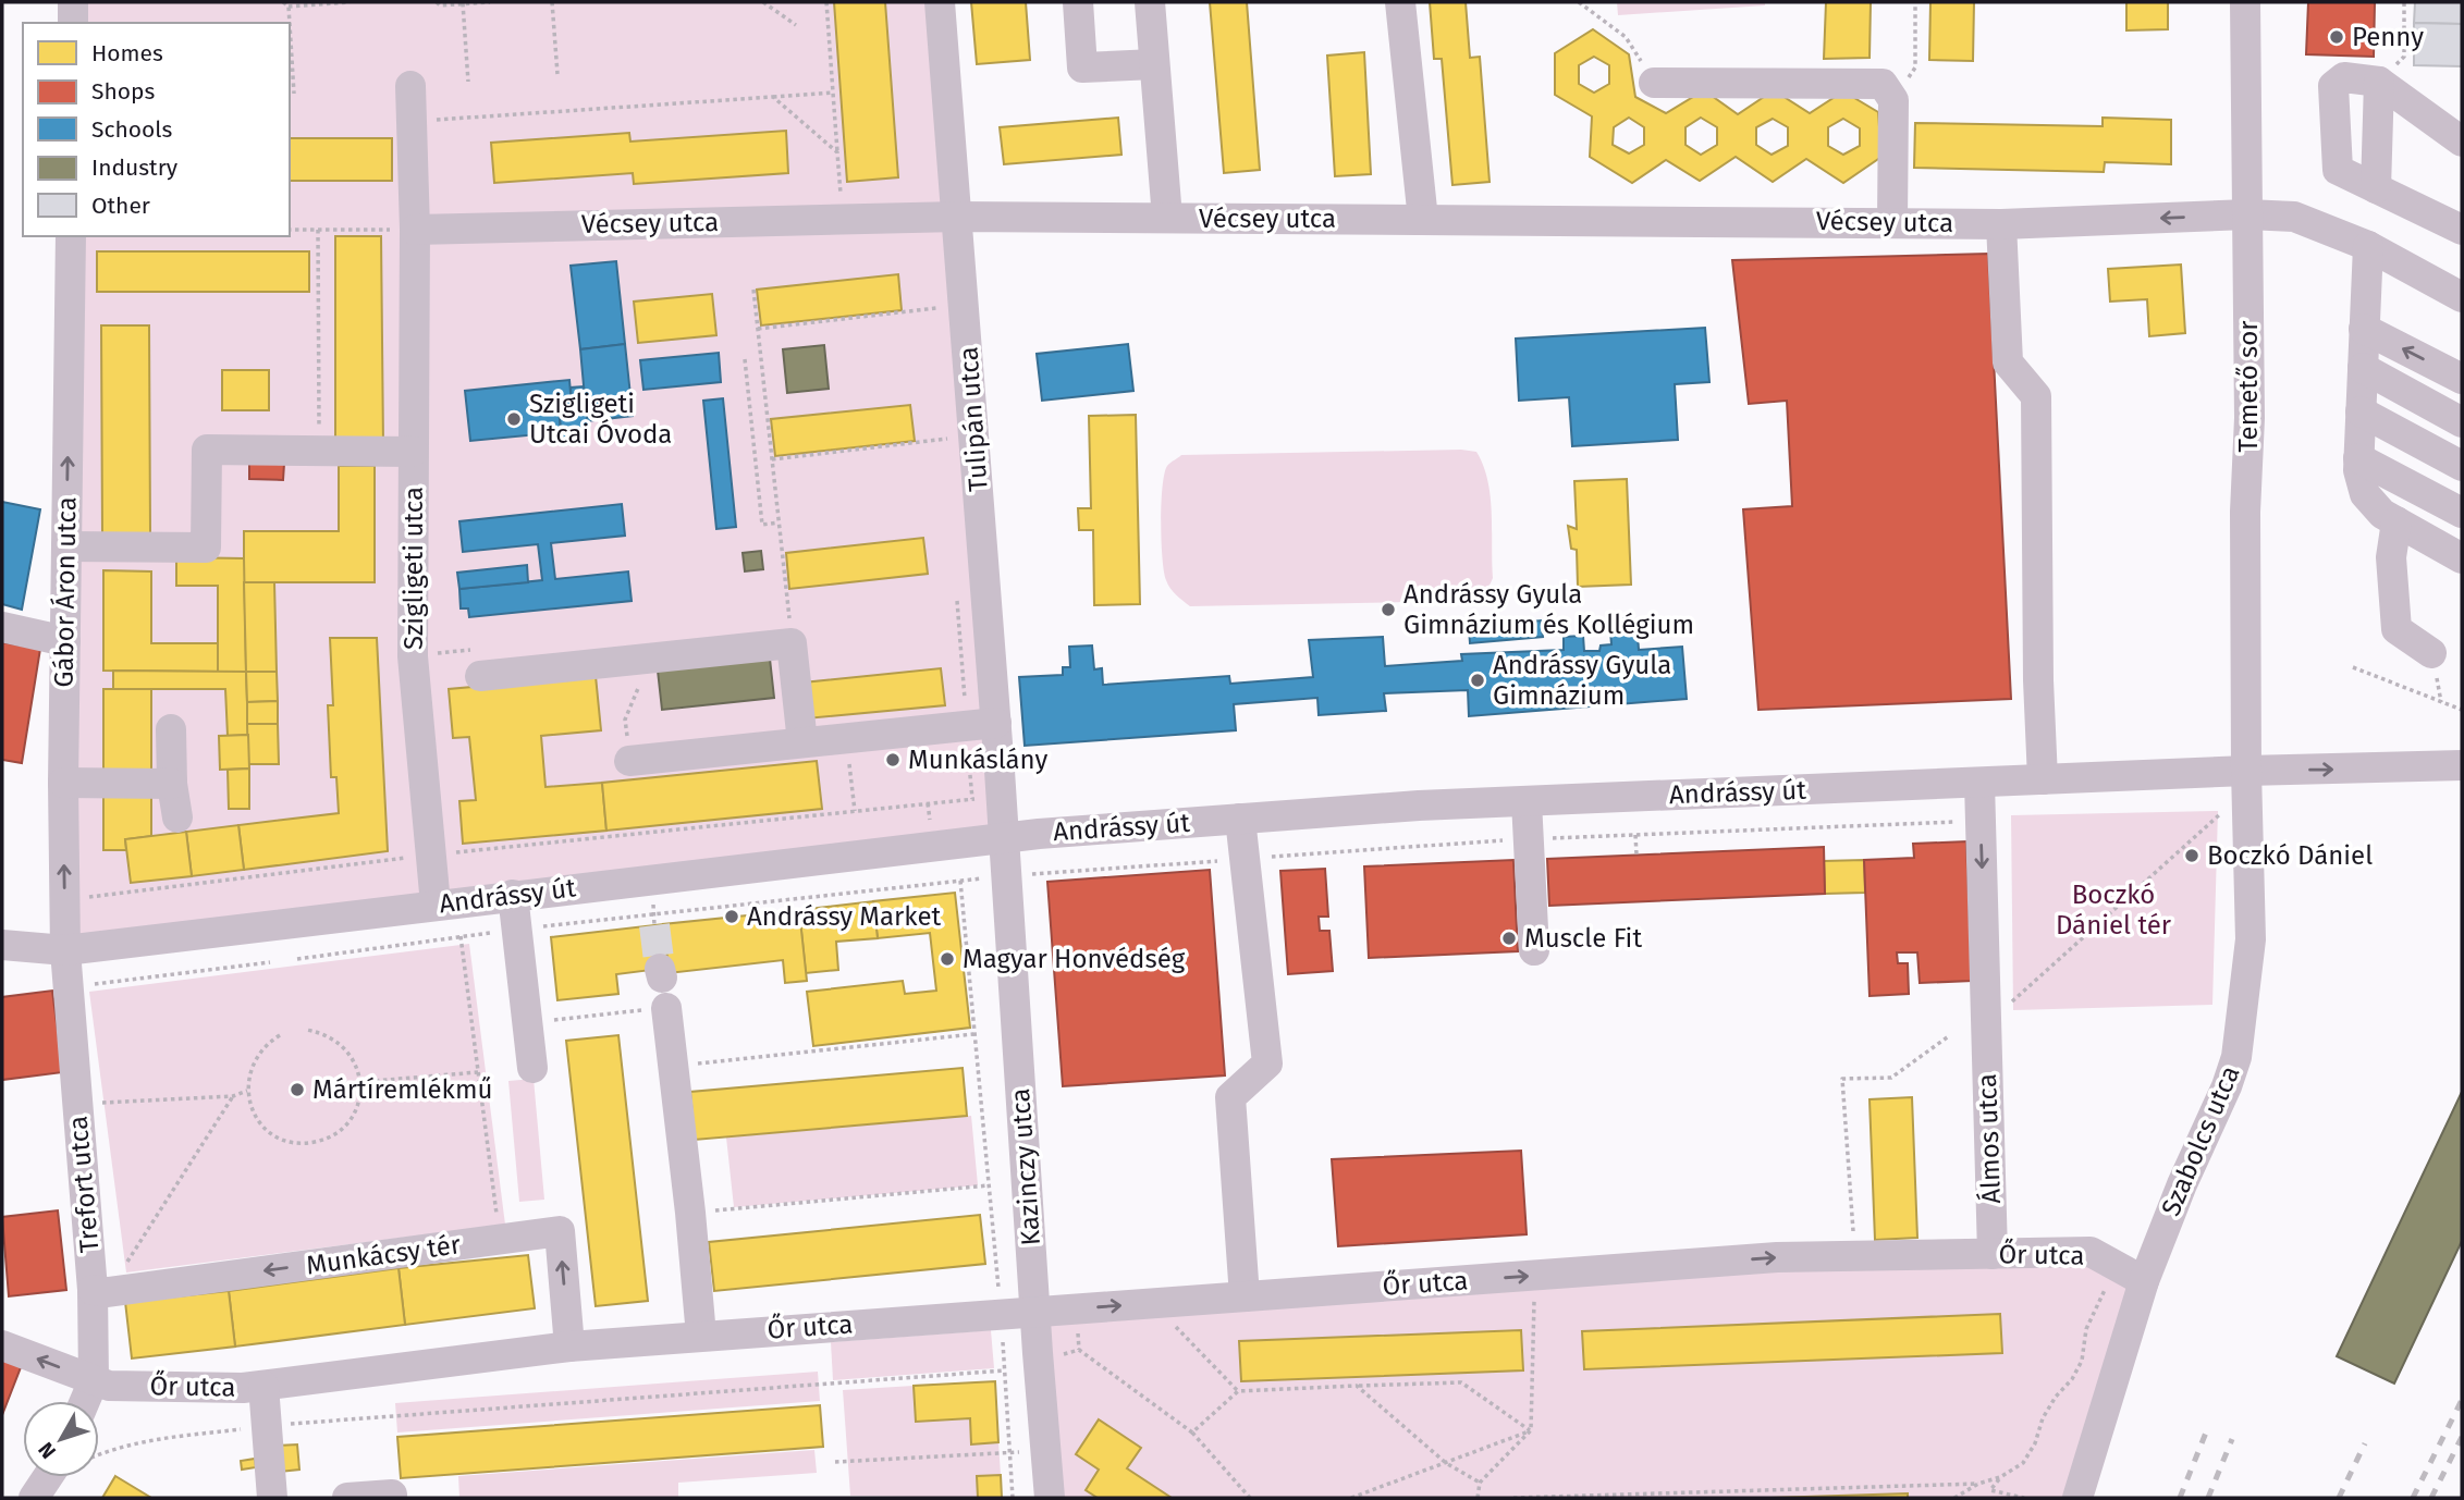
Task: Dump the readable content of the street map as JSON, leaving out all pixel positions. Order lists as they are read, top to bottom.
{
  "streets": {
    "street": [
      "Vécsey utca",
      "Temető sor",
      "Tulipán utca",
      "Szigligeti utca",
      "Gábor Áron utca",
      "Andrássy út",
      "Álmos utca",
      "Szabolcs utca",
      "Kazinczy utca",
      "Trefort utca",
      "Munkácsy tér",
      "Őr utca"
    ]
  },
  "crossings": [
    ["Vécsey utca", "Temető sor"],
    ["Vécsey utca", "Tulipán utca"],
    ["Vécsey utca", "Szigligeti utca"],
    ["Temető sor", "Andrássy út"],
    ["Temető sor", "Szabolcs utca"],
    ["Tulipán utca", "Andrássy út"],
    ["Tulipán utca", "Kazinczy utca"],
    ["Szigligeti utca", "Andrássy út"],
    ["Gábor Áron utca", "Andrássy út"],
    ["Gábor Áron utca", "Trefort utca"],
    ["Andrássy út", "Álmos utca"],
    ["Andrássy út", "Szabolcs utca"],
    ["Andrássy út", "Kazinczy utca"],
    ["Andrássy út", "Trefort utca"],
    ["Álmos utca", "Őr utca"],
    ["Szabolcs utca", "Őr utca"],
    ["Kazinczy utca", "Őr utca"],
    ["Trefort utca", "Munkácsy tér"],
    ["Trefort utca", "Őr utca"],
    ["Munkácsy tér", "Őr utca"]
  ],
  "one_way": ["Gábor Áron utca", "Álmos utca", "Munkácsy tér"],
  "parks": ["Boczkó Dániel tér"],
  "places": [
    "Penny",
    "Szigligeti Utcai Óvoda",
    "Andrássy Gyula Gimnázium és Kollégium",
    "Andrássy Gyula Gimnázium",
    "Munkáslány",
    "Boczkó Dániel",
    "Andrássy Market",
    "Muscle Fit",
    "Magyar Honvédség",
    "Mártíremlékmű"
  ],
  "legend": [
    "Homes",
    "Shops",
    "Schools",
    "Industry",
    "Other"
  ],
  "north": "bottom left"
}
